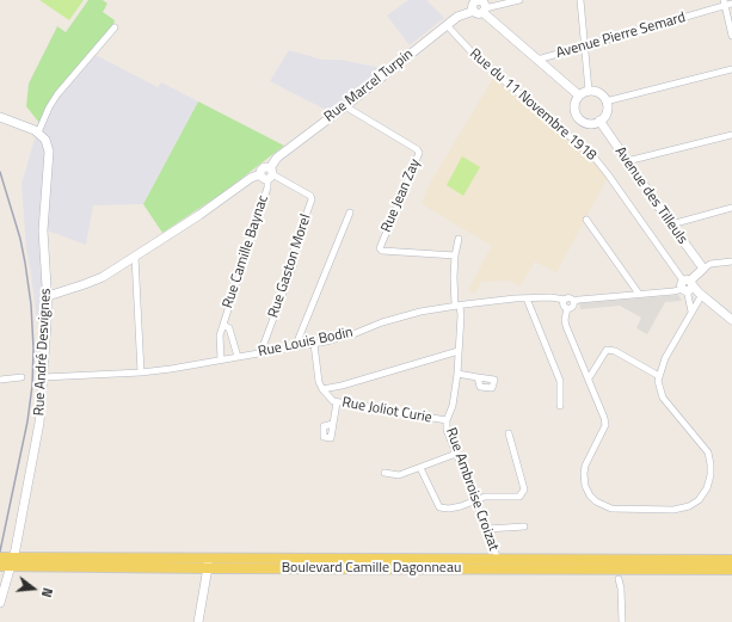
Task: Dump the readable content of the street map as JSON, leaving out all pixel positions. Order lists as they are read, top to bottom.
{
  "streets": {
    "main road": ["Boulevard Camille Dagonneau"],
    "street": [
      "Avenue Pierre Semard",
      "Rue Marcel Turpin",
      "Rue du 11 Novembre 1918",
      "Rue Jean Zay",
      "Avenue des Tilleuls",
      "Rue Camille Baynac",
      "Rue Gaston Morel",
      "Rue Louis Bodin",
      "Rue André Desvignes",
      "Rue Joliot Curie",
      "Rue Ambroise Croizat"
    ]
  },
  "crossings": [
    ["Rue Marcel Turpin", "Rue du 11 Novembre 1918"],
    ["Rue Marcel Turpin", "Rue Jean Zay"],
    ["Rue Marcel Turpin", "Rue Camille Baynac"],
    ["Rue Marcel Turpin", "Rue Gaston Morel"],
    ["Rue Marcel Turpin", "Rue André Desvignes"],
    ["Rue Camille Baynac", "Rue Gaston Morel"],
    ["Rue Camille Baynac", "Rue Louis Bodin"],
    ["Rue Gaston Morel", "Rue Louis Bodin"],
    ["Rue Louis Bodin", "Rue André Desvignes"],
    ["Rue Louis Bodin", "Rue Ambroise Croizat"],
    ["Rue André Desvignes", "Boulevard Camille Dagonneau"],
    ["Rue Joliot Curie", "Rue Ambroise Croizat"],
    ["Rue Ambroise Croizat", "Boulevard Camille Dagonneau"]
  ],
  "north": "right"
}
